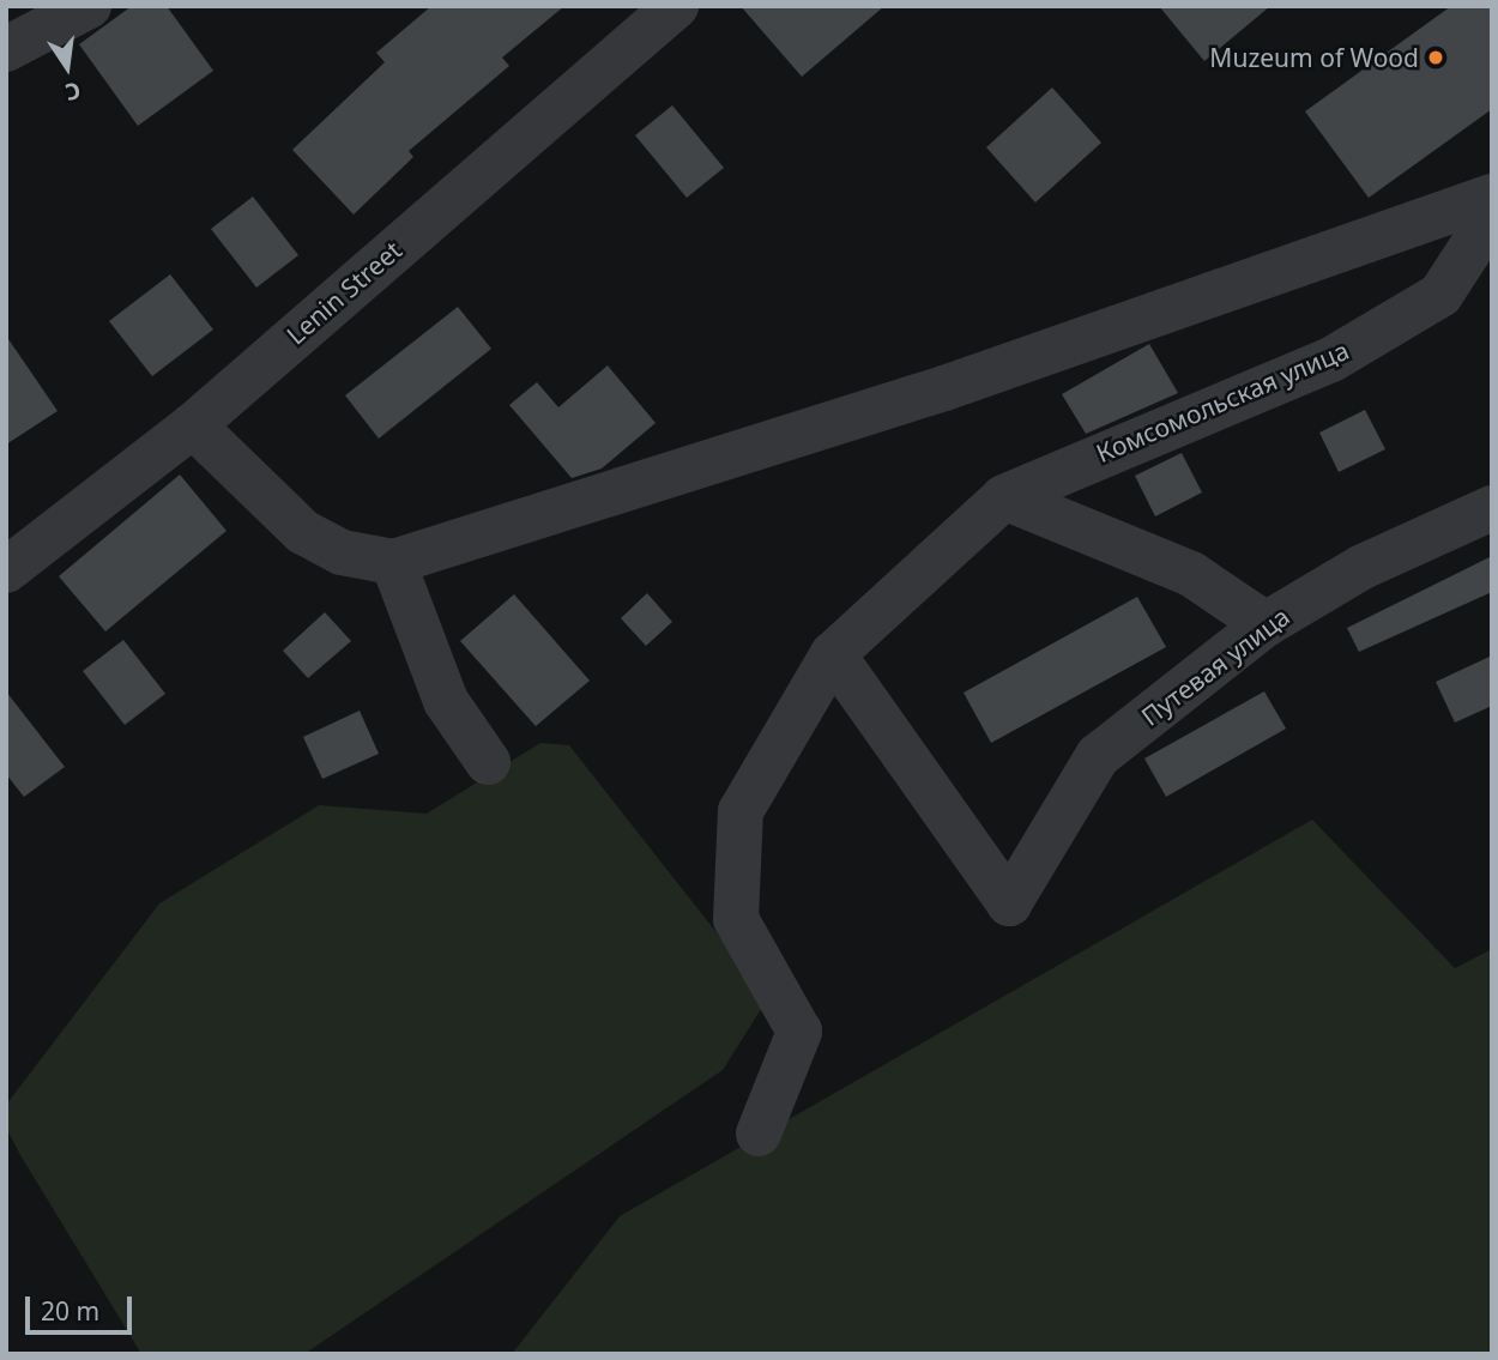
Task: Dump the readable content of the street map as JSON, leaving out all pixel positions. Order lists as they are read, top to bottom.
{
  "streets": {
    "street": ["Lenin Street", "Комсомольская улица", "Путевая улица"]
  },
  "crossings": [
    ["Комсомольская улица", "Путевая улица"]
  ],
  "places": ["Muzeum of Wood"],
  "scale_bar": "20 m",
  "north": "bottom"
}
